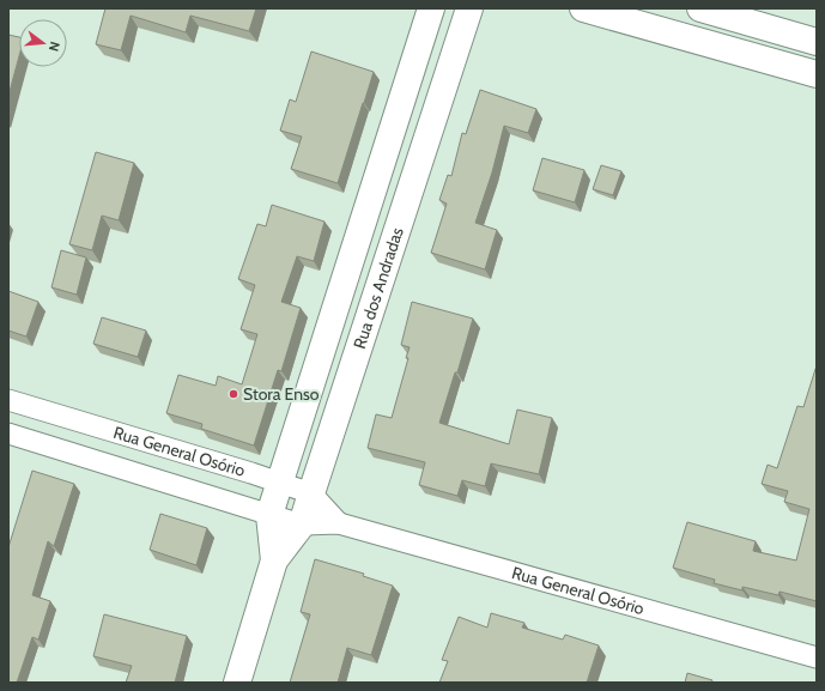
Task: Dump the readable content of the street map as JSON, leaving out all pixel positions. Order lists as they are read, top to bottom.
{
  "streets": {
    "street": ["Rua dos Andradas", "Rua General Osório"]
  },
  "crossings": [
    ["Rua dos Andradas", "Rua General Osório"]
  ],
  "places": ["Stora Enso"],
  "north": "right"
}
